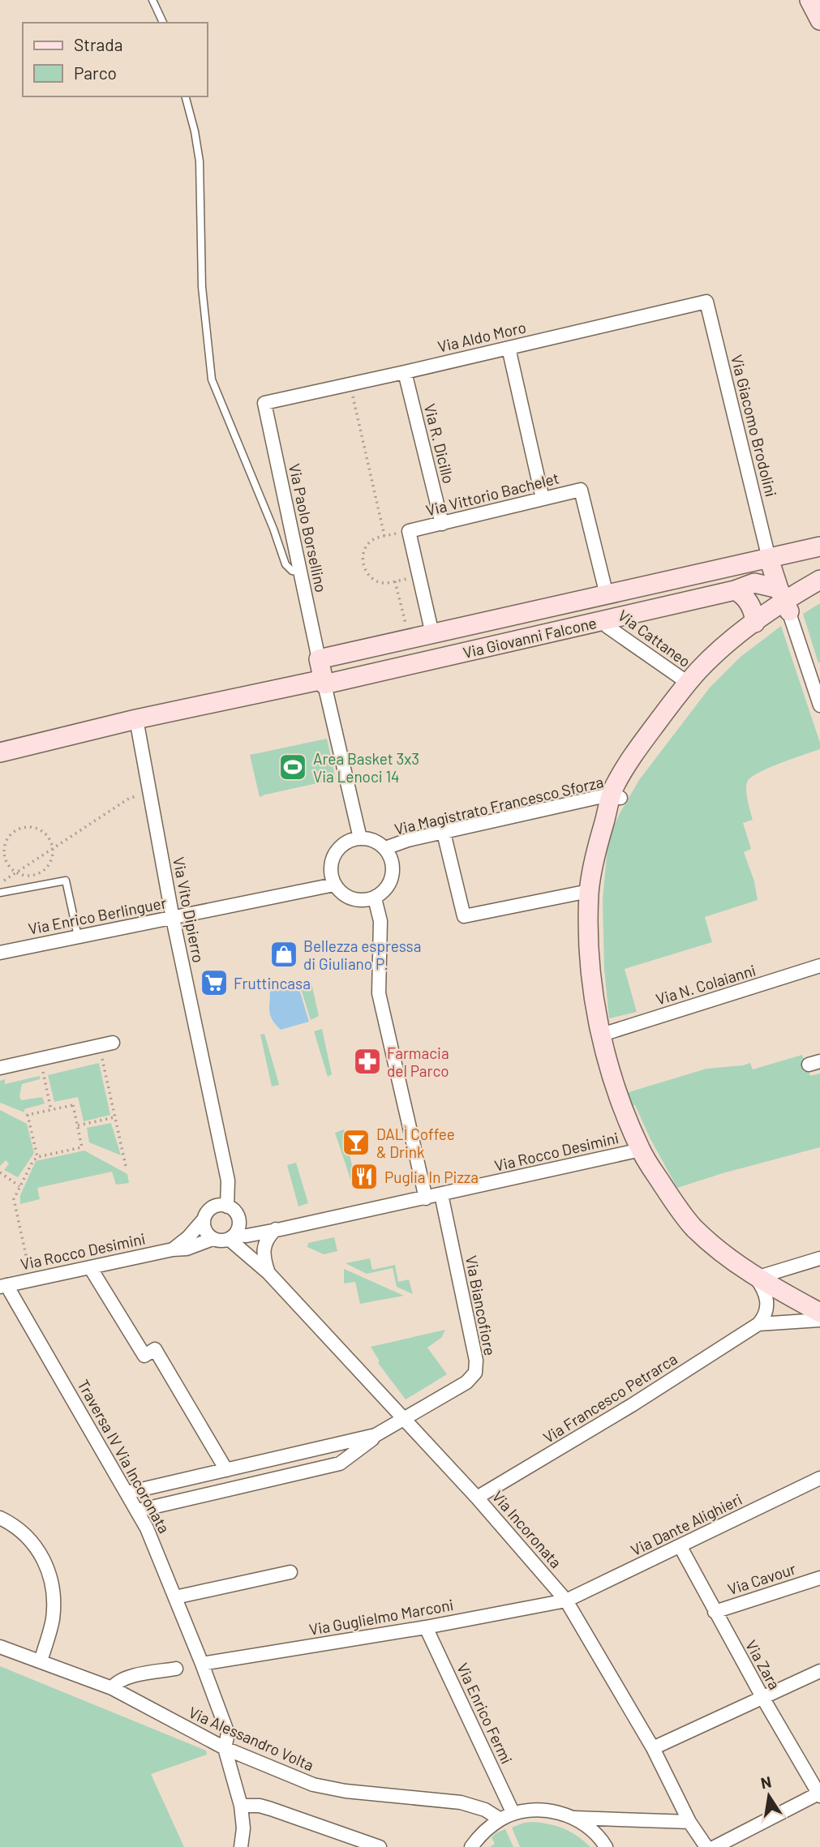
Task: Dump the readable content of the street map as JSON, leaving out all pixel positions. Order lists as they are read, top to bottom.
{
  "streets": {
    "street": [
      "Via Aldo Moro",
      "Via Giacomo Brodolini",
      "Via R. Dicillo",
      "Via Vittorio Bachelet",
      "Via Paolo Borsellino",
      "Via Giovanni Falcone",
      "Via Cattaneo",
      "Via Magistrato Francesco Sforza",
      "Via Vito Dipierro",
      "Via Enrico Berlinguer",
      "Via N. Colaianni",
      "Via Rocco Desimini",
      "Via Biancofiore",
      "Via Francesco Petrarca",
      "Traversa IV Via Incoronata",
      "Via Dante Alighieri",
      "Via Incoronata",
      "Via Cavour",
      "Via Guglielmo Marconi",
      "Via Zara",
      "Via Enrico Fermi",
      "Via Alessandro Volta"
    ]
  },
  "crossings": [
    ["Via Aldo Moro", "Via Giacomo Brodolini"],
    ["Via Aldo Moro", "Via R. Dicillo"],
    ["Via Aldo Moro", "Via Paolo Borsellino"],
    ["Via R. Dicillo", "Via Vittorio Bachelet"],
    ["Via Giovanni Falcone", "Via Cattaneo"],
    ["Via Giovanni Falcone", "Via Vito Dipierro"],
    ["Via Magistrato Francesco Sforza", "Via Enrico Berlinguer"],
    ["Via Vito Dipierro", "Via Enrico Berlinguer"],
    ["Via Vito Dipierro", "Via Rocco Desimini"],
    ["Via Vito Dipierro", "Via Incoronata"],
    ["Via Rocco Desimini", "Via Biancofiore"],
    ["Via Rocco Desimini", "Traversa IV Via Incoronata"],
    ["Via Rocco Desimini", "Via Incoronata"],
    ["Via Biancofiore", "Via Incoronata"],
    ["Via Francesco Petrarca", "Via Incoronata"],
    ["Traversa IV Via Incoronata", "Via Guglielmo Marconi"],
    ["Traversa IV Via Incoronata", "Via Alessandro Volta"],
    ["Via Dante Alighieri", "Via Incoronata"],
    ["Via Dante Alighieri", "Via Guglielmo Marconi"],
    ["Via Dante Alighieri", "Via Zara"],
    ["Via Incoronata", "Via Guglielmo Marconi"],
    ["Via Cavour", "Via Zara"],
    ["Via Guglielmo Marconi", "Via Enrico Fermi"],
    ["Via Enrico Fermi", "Via Alessandro Volta"]
  ],
  "places": {
    "sports": ["Area Basket 3x3 Via Lenoci 14"],
    "shop": ["Bellezza espressa di Giuliano P."],
    "supermarket": ["Fruttincasa"],
    "pharmacy": ["Farmacia del Parco"],
    "bar": ["DALÌ Coffee & Drink"],
    "restaurant": ["Puglia In Pizza"]
  },
  "legend": ["Strada", "Parco"],
  "north": "top"
}
